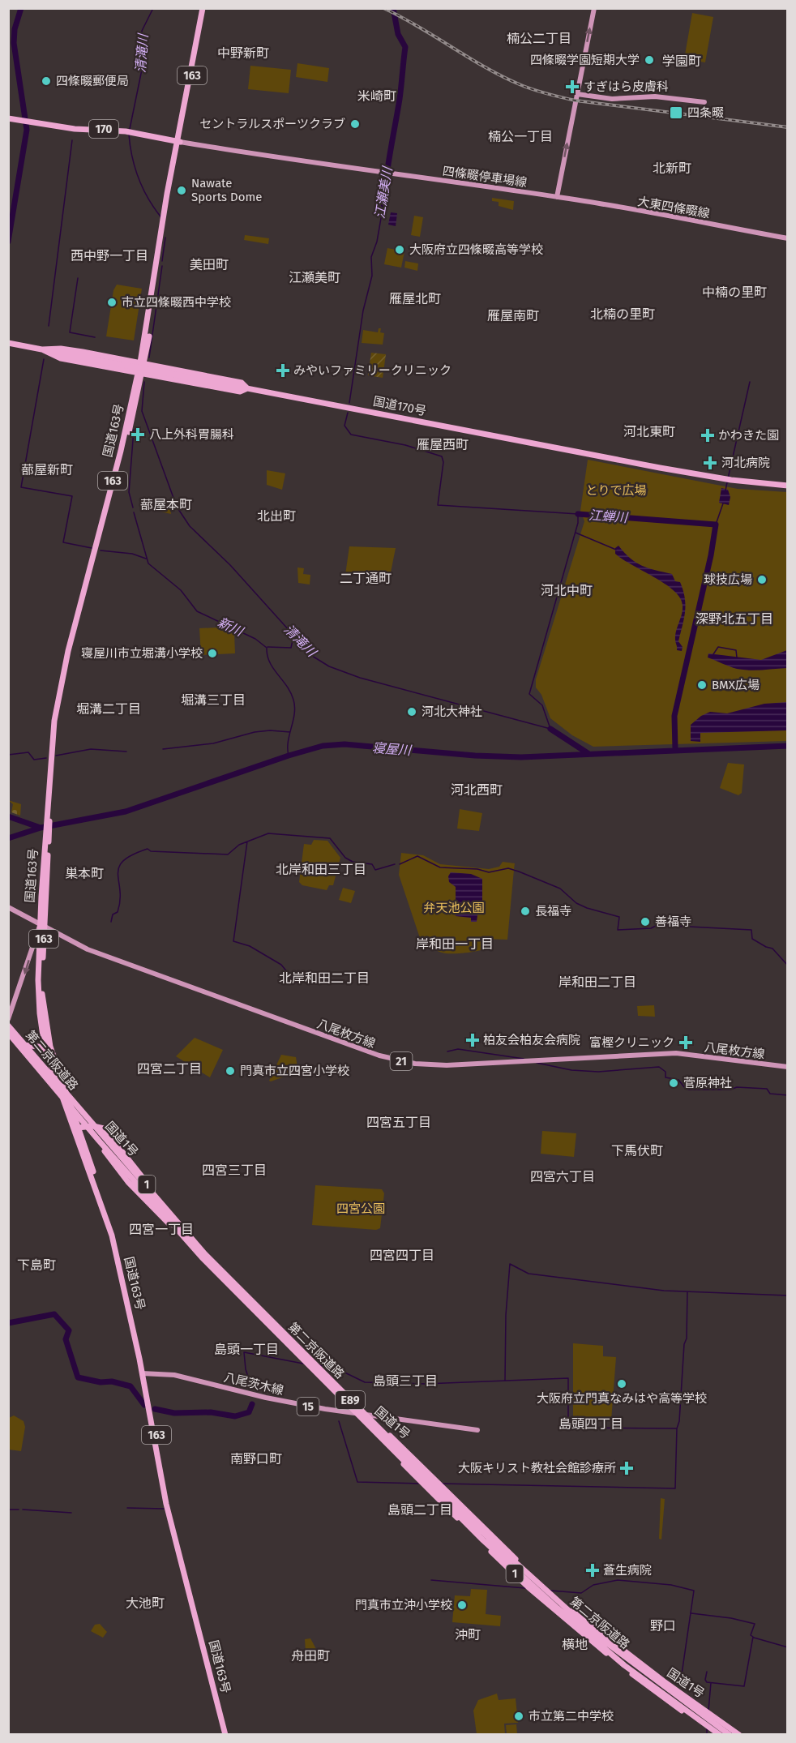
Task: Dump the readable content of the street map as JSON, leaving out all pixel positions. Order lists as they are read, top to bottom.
{
  "streets": {
    "highway": [
      "163",
      "170",
      "国道170号",
      "国道163号",
      "第二京阪道路",
      "国道1号",
      "1",
      "E89"
    ],
    "main road": [
      "四條畷停車場線",
      "大東四條畷線",
      "八尾枚方線",
      "21",
      "八尾茨木線",
      "15"
    ]
  },
  "crossings": [
    ["170", "四條畷停車場線"],
    ["170", "国道163号"],
    ["四條畷停車場線", "大東四條畷線"],
    ["四條畷停車場線", "国道163号"],
    ["国道163号", "八尾枚方線"],
    ["国道163号", "八尾茨木線"],
    ["第二京阪道路", "国道1号"],
    ["国道1号", "八尾茨木線"]
  ],
  "districts": [
    "楠公二丁目",
    "中野新町",
    "学園町",
    "米崎町",
    "楠公一丁目",
    "北新町",
    "西中野一丁目",
    "美田町",
    "江瀬美町",
    "中楠の里町",
    "雁屋北町",
    "北楠の里町",
    "雁屋南町",
    "河北東町",
    "雁屋西町",
    "蔀屋新町",
    "蔀屋本町",
    "北出町",
    "二丁通町",
    "河北中町",
    "深野北五丁目",
    "堀溝三丁目",
    "堀溝二丁目",
    "河北西町",
    "北岸和田三丁目",
    "巣本町",
    "岸和田一丁目",
    "北岸和田二丁目",
    "岸和田二丁目",
    "四宮二丁目",
    "四宮五丁目",
    "下馬伏町",
    "四宮三丁目",
    "四宮六丁目",
    "四宮一丁目",
    "四宮四丁目",
    "下島町",
    "島頭一丁目",
    "島頭三丁目",
    "島頭四丁目",
    "南野口町",
    "島頭二丁目",
    "大池町",
    "野口",
    "沖町",
    "横地",
    "舟田町"
  ],
  "water": [
    "清滝川",
    "江瀬美川",
    "江蝉川",
    "新川",
    "寝屋川"
  ],
  "parks": ["とりで広場", "弁天池公園", "四宮公園"],
  "places": {
    "other": [
      "四條畷学園短期大学",
      "四條畷郵便局",
      "セントラルスポーツクラブ",
      "Nawate Sports Dome",
      "大阪府立四條畷高等学校",
      "市立四條畷西中学校",
      "球技広場",
      "寝屋川市立堀溝小学校",
      "BMX広場",
      "河北大神社",
      "長福寺",
      "善福寺",
      "門真市立四宮小学校",
      "菅原神社",
      "大阪府立門真なみはや高等学校",
      "門真市立沖小学校",
      "市立第二中学校"
    ],
    "health": [
      "すぎはら皮膚科",
      "みやいファミリークリニック",
      "八上外科胃腸科",
      "かわきた園",
      "河北病院",
      "柏友会柏友会病院",
      "富樫クリニック",
      "大阪キリスト教社会館診療所",
      "蒼生病院"
    ],
    "transit": ["四条畷"]
  }
}
